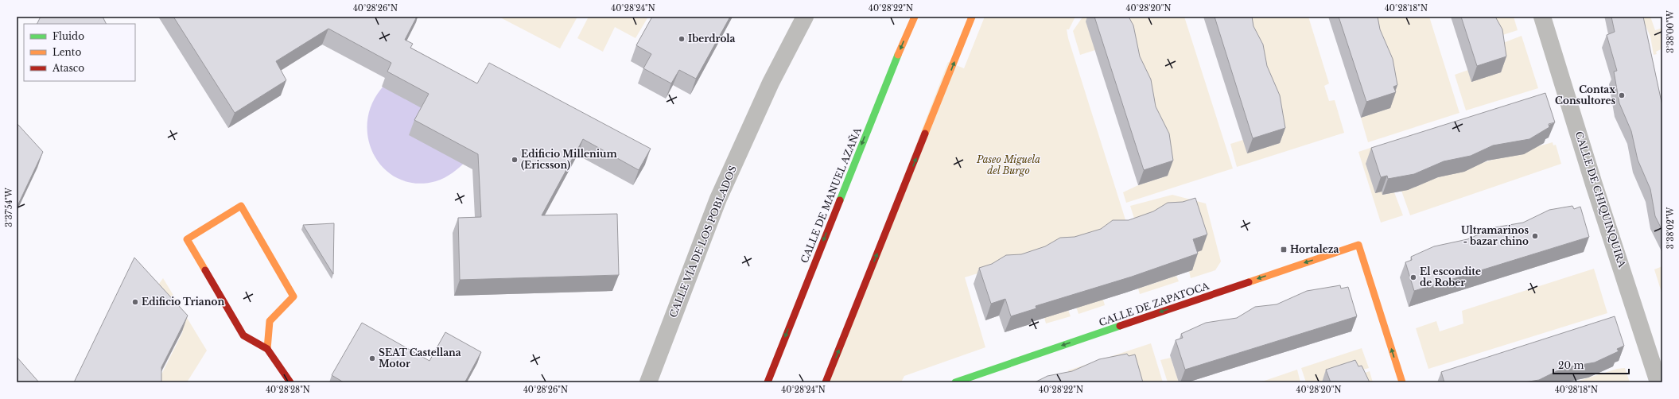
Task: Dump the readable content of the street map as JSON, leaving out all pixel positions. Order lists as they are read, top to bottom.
{
  "streets": {
    "main road": ["CALLE DE MANUEL AZAÑA", "CALLE DE ZAPATOCA"],
    "street": ["CALLE DE CHIQUINQUIRA", "CALLE VÍA DE LOS POBLADOS"]
  },
  "parks": ["Paseo Miguela del Burgo"],
  "places": {
    "other": [
      "Iberdrola",
      "Contax Consultores",
      "Edificio Millenium (Ericsson)",
      "Ultramarinos - bazar chino",
      "El escondite de Rober",
      "Edificio Trianon",
      "SEAT Castellana Motor"
    ],
    "transit": ["Hortaleza"]
  },
  "legend": ["Fluido", "Lento", "Atasco"],
  "scale_bar": "20 m",
  "coordinates": [
    "40°28'26\"N",
    "40°28'24\"N",
    "40°28'22\"N",
    "40°28'20\"N",
    "40°28'18\"N",
    "3°38'00\"W",
    "3°37'54\"W",
    "3°38'02\"W",
    "40°28'28\"N"
  ]
}
